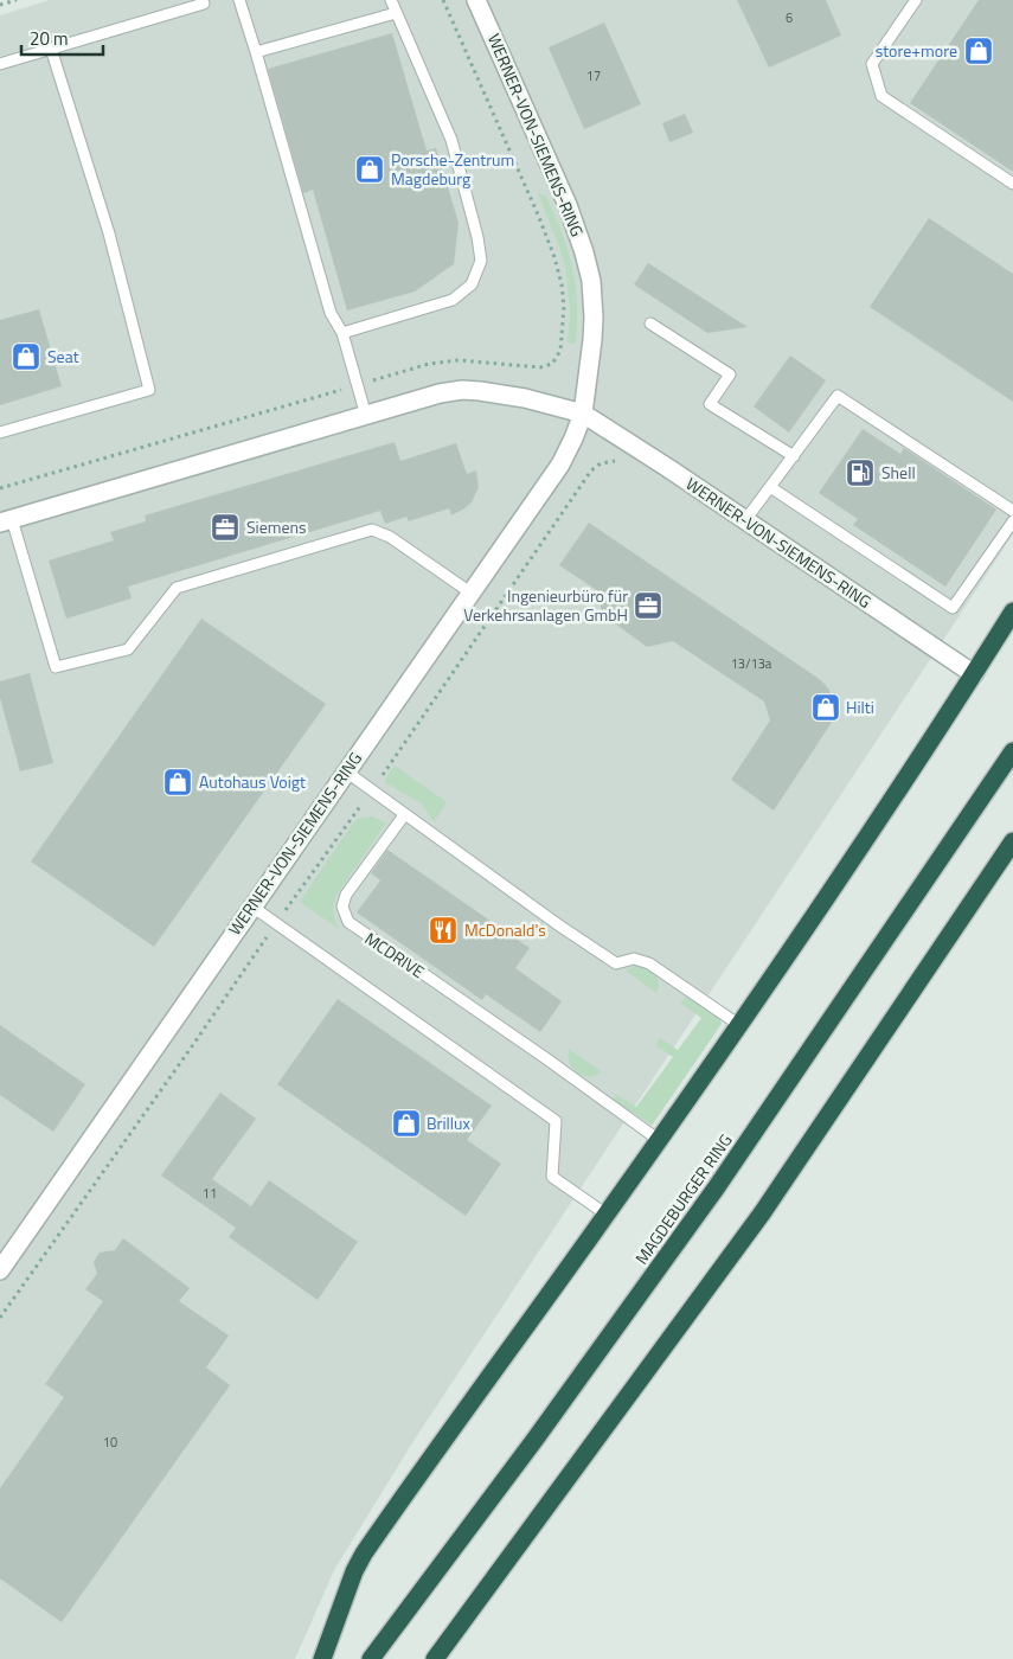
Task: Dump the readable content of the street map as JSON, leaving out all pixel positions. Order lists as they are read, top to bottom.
{
  "streets": {
    "highway": ["MAGDEBURGER RING"],
    "street": ["WERNER-VON-SIEMENS-RING"],
    "lane": ["MCDRIVE"]
  },
  "places": {
    "shop": [
      "store+more",
      "Porsche-Zentrum Magdeburg",
      "Seat",
      "Hilti",
      "Autohaus Voigt",
      "Brillux"
    ],
    "fuel station": ["Shell"],
    "office": ["Siemens", "Ingenieurbüro für Verkehrsanlagen GmbH"],
    "restaurant": ["McDonald's"]
  },
  "house_numbers": [
    "6",
    "17",
    "13/13a",
    "11",
    "10"
  ],
  "scale_bar": "20 m"
}
